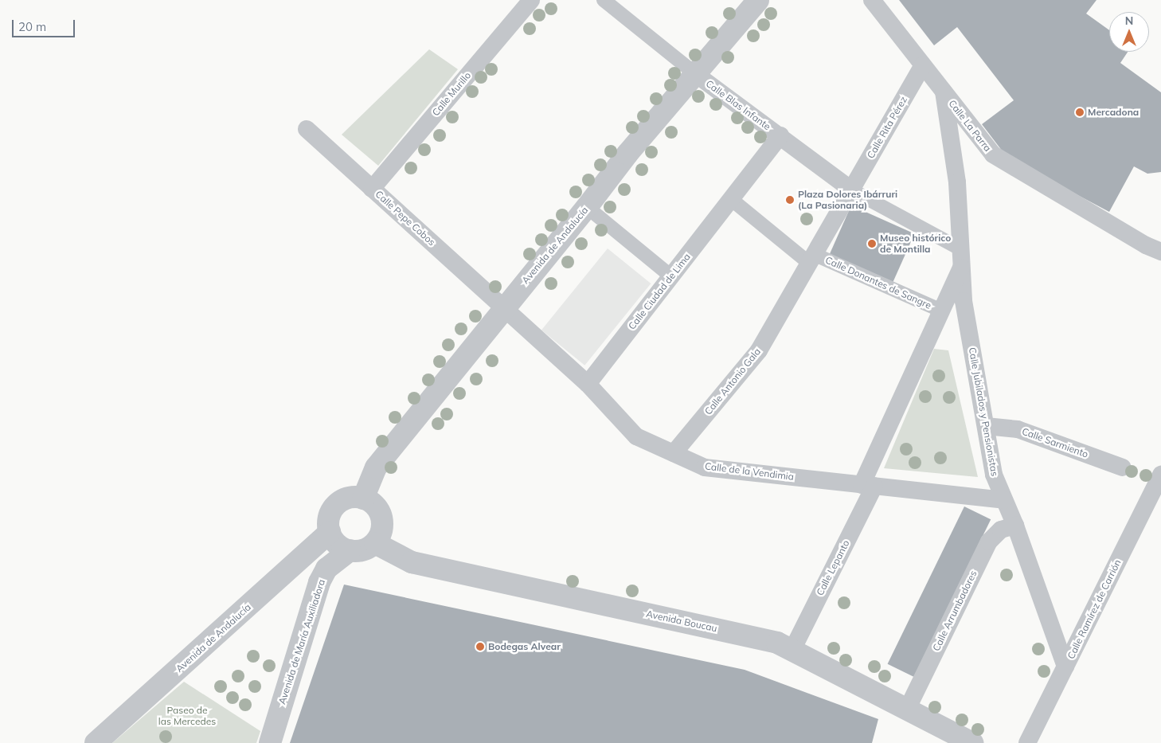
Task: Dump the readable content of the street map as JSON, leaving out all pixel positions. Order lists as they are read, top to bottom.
{
  "streets": {
    "street": [
      "Calle Murillo",
      "Calle Blas Infante",
      "Calle La Parra",
      "Calle Rita Pérez",
      "Calle Pepe Cobos",
      "Avenida de Andalucía",
      "Calle Donantes de Sangre",
      "Calle Ciudad de Lima",
      "Calle Antonio Gala",
      "Calle Jubilados y Pensionistas",
      "Calle Sarmiento",
      "Calle de la Vendimia",
      "Calle Lepanto",
      "Calle Ramírez de Carrión",
      "Calle Arrumbadores",
      "Avenida Boucau",
      "Avenida de María Auxiliadora"
    ]
  },
  "crossings": [
    ["Calle Murillo", "Calle Pepe Cobos"],
    ["Calle Blas Infante", "Avenida de Andalucía"],
    ["Calle La Parra", "Calle Rita Pérez"],
    ["Calle La Parra", "Calle Jubilados y Pensionistas"],
    ["Calle Pepe Cobos", "Avenida de Andalucía"],
    ["Calle Pepe Cobos", "Calle de la Vendimia"],
    ["Avenida de Andalucía", "Calle de la Vendimia"],
    ["Avenida de Andalucía", "Avenida Boucau"],
    ["Avenida de Andalucía", "Avenida de María Auxiliadora"],
    ["Calle Donantes de Sangre", "Calle Antonio Gala"],
    ["Calle Donantes de Sangre", "Calle Jubilados y Pensionistas"],
    ["Calle Ciudad de Lima", "Calle de la Vendimia"],
    ["Calle Antonio Gala", "Calle de la Vendimia"],
    ["Calle Jubilados y Pensionistas", "Calle Sarmiento"],
    ["Calle Jubilados y Pensionistas", "Calle de la Vendimia"],
    ["Calle Jubilados y Pensionistas", "Calle Lepanto"],
    ["Calle Jubilados y Pensionistas", "Calle Ramírez de Carrión"],
    ["Calle Jubilados y Pensionistas", "Calle Arrumbadores"],
    ["Calle de la Vendimia", "Calle Lepanto"],
    ["Calle Lepanto", "Avenida Boucau"],
    ["Calle Arrumbadores", "Avenida Boucau"],
    ["Avenida Boucau", "Avenida de María Auxiliadora"]
  ],
  "parks": ["Paseo de las Mercedes"],
  "places": [
    "Mercadona",
    "Plaza Dolores Ibárruri (La Pasionaria)",
    "Museo histórico de Montilla",
    "Bodegas Alvear"
  ],
  "scale_bar": "20 m",
  "north": "top"
}
